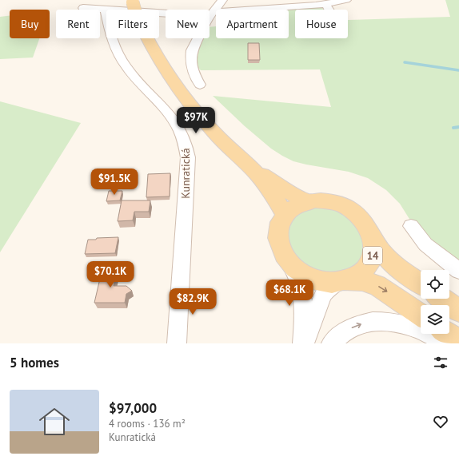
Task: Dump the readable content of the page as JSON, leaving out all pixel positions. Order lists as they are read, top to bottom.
{
  "streets": {
    "main road": ["14"],
    "street": ["Kunratická"]
  },
  "page": {
    "chip": [
      "Buy",
      "Rent",
      "Filters",
      "New",
      "Apartment",
      "House"
    ],
    "price": [
      "$97K",
      "$91.5K",
      "$70.1K",
      "$68.1K",
      "$82.9K"
    ],
    "heading": "5 homes",
    "list": [
      {
        "name": "$97,000",
        "note": "4 rooms · 136 m² · Kunratická"
      }
    ]
  }
}
